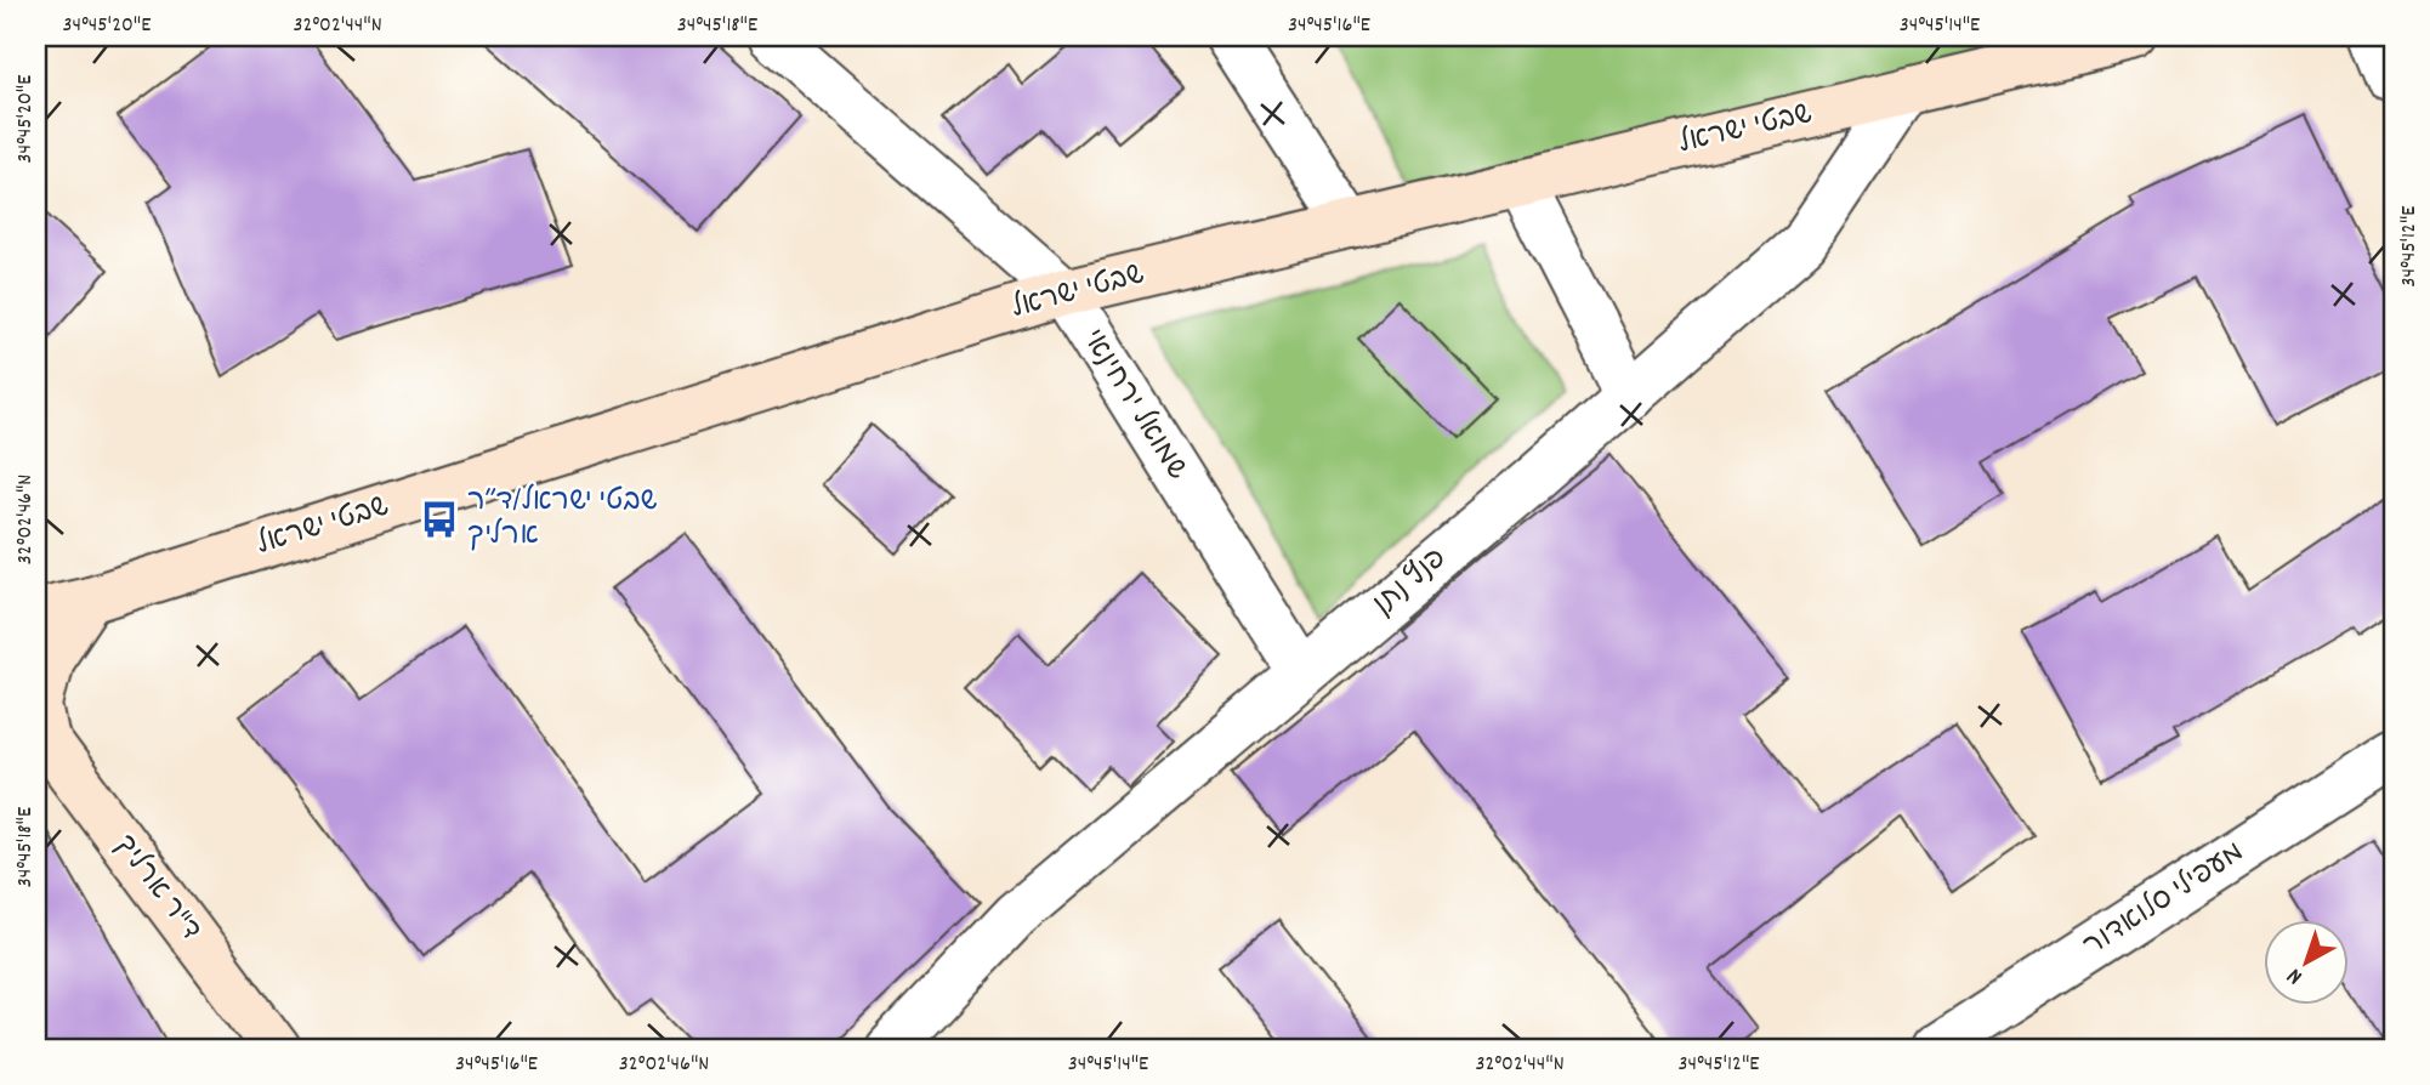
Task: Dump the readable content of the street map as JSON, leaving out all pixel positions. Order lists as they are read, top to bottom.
{
  "streets": {
    "street": [
      "שבטי ישראל",
      "שמואל ירחינאי",
      "פנץ נתן",
      "ד\"ר ארליך",
      "מעפילי סלואדור"
    ]
  },
  "crossings": [
    ["שבטי ישראל", "שמואל ירחינאי"],
    ["שבטי ישראל", "פנץ נתן"],
    ["שמואל ירחינאי", "פנץ נתן"]
  ],
  "places": {
    "bus stop": ["שבטי ישראל/ד״ר ארליך"]
  },
  "north": "bottom left",
  "coordinates": [
    "34°45'20\"E",
    "32°02'44\"N",
    "34°45'18\"E",
    "34°45'16\"E",
    "34°45'14\"E",
    "34°45'12\"E",
    "32°02'46\"N"
  ]
}
